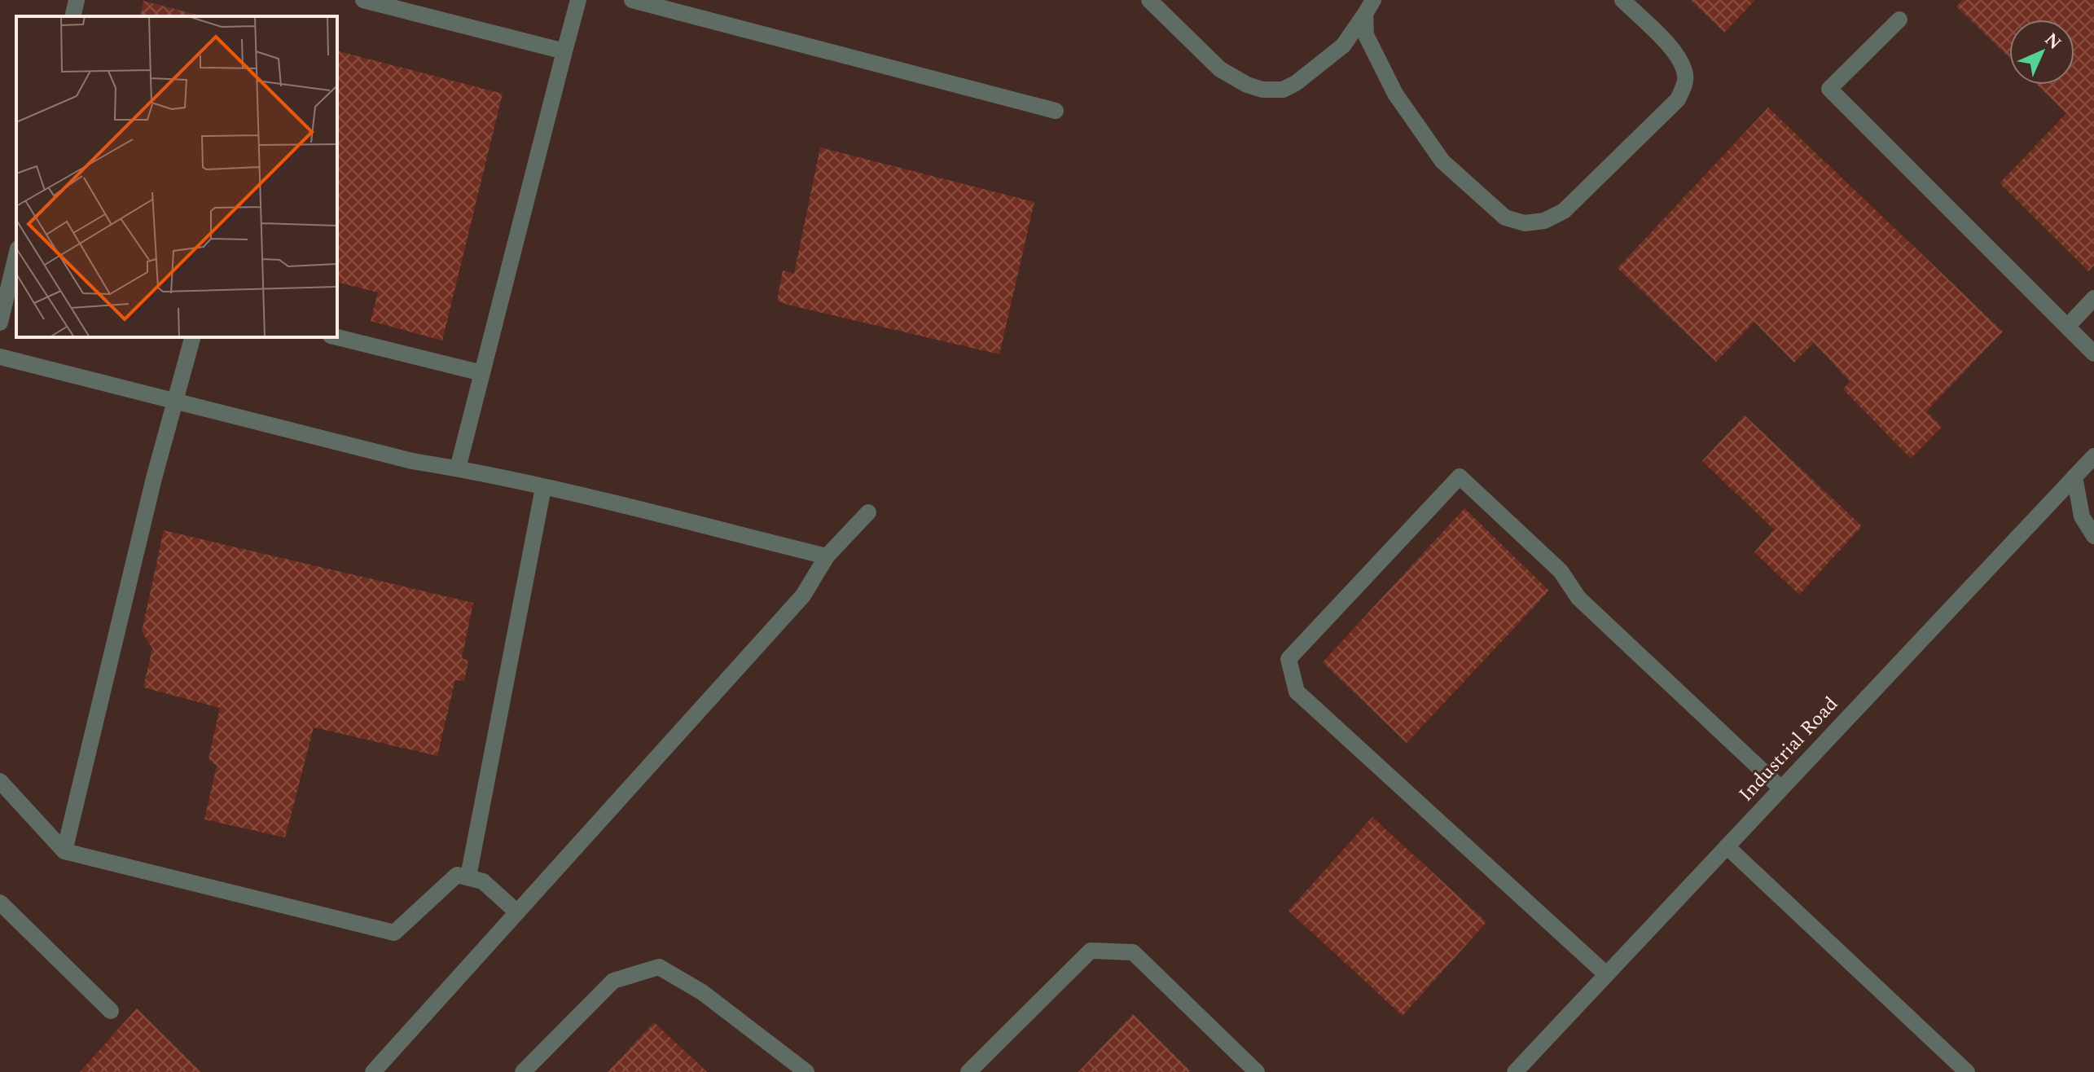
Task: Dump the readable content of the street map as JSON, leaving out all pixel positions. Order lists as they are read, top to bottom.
{
  "streets": {
    "street": ["Industrial Road"]
  },
  "north": "top right"
}
